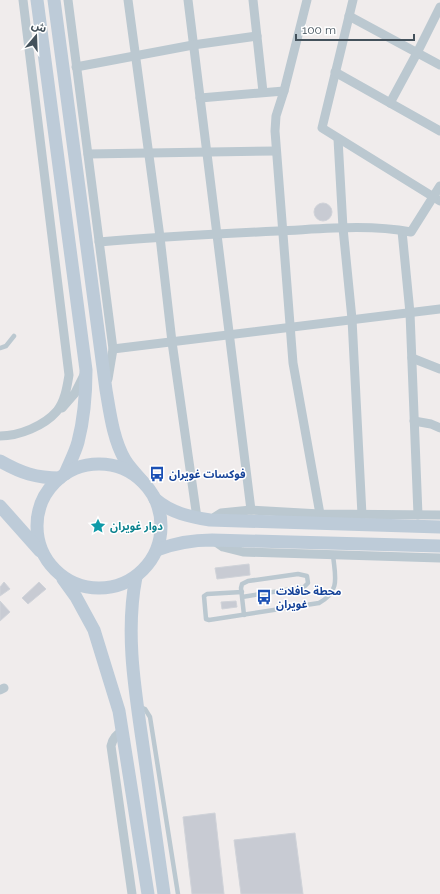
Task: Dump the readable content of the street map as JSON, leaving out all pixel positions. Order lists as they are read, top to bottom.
{
  "places": {
    "bus stop": ["فوكسات غويران", "محطة حافلات غويران"],
    "place": ["دوار غويران"]
  },
  "scale_bar": "100 m",
  "north": "top"
}
